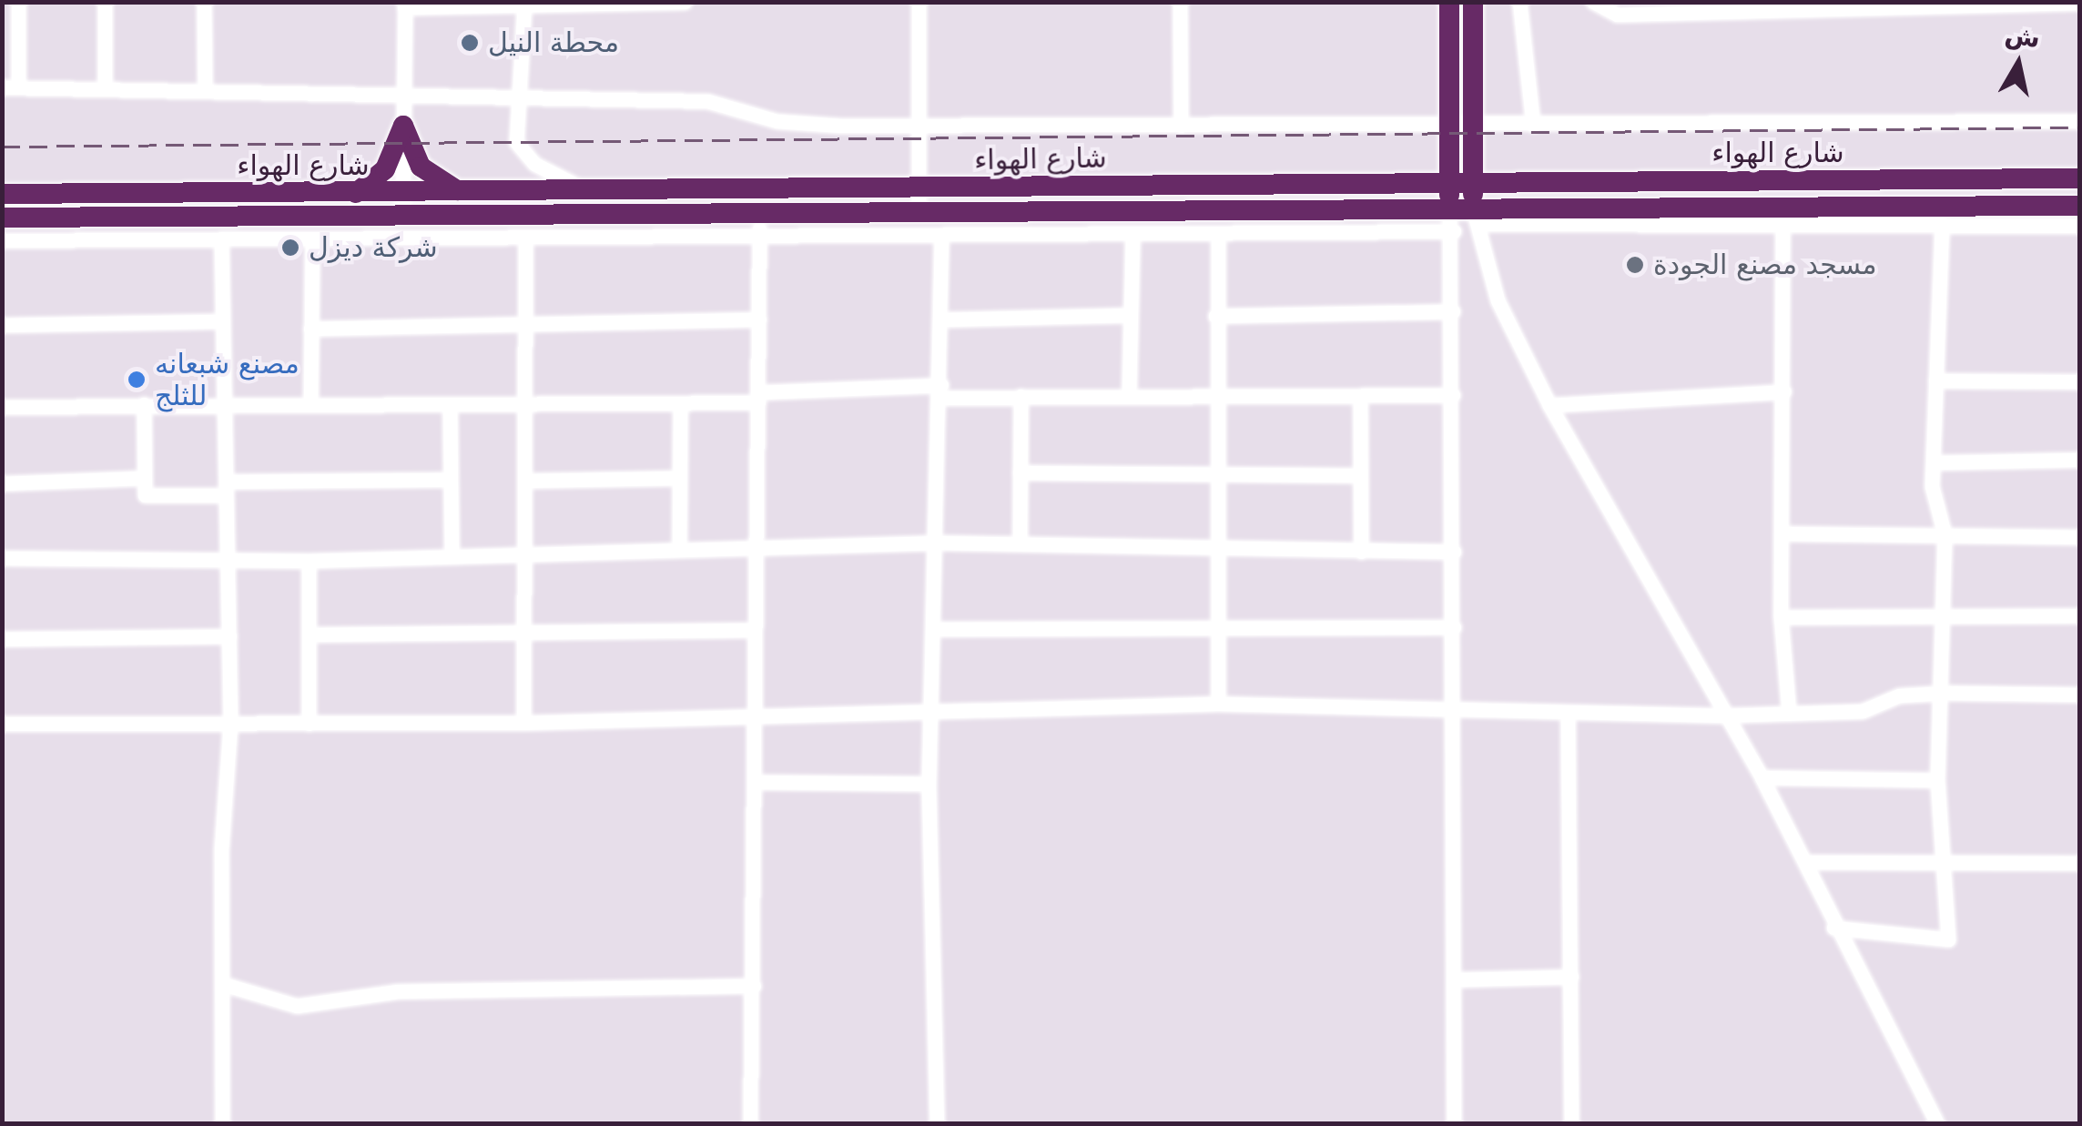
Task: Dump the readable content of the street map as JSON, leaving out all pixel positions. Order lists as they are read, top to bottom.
{
  "streets": {
    "highway": ["شارع الهواء"]
  },
  "places": [
    "محطة النيل",
    "شركة ديزل",
    "مسجد مصنع الجودة",
    "مصنع شبعانه للثلج"
  ],
  "north": "top"
}
